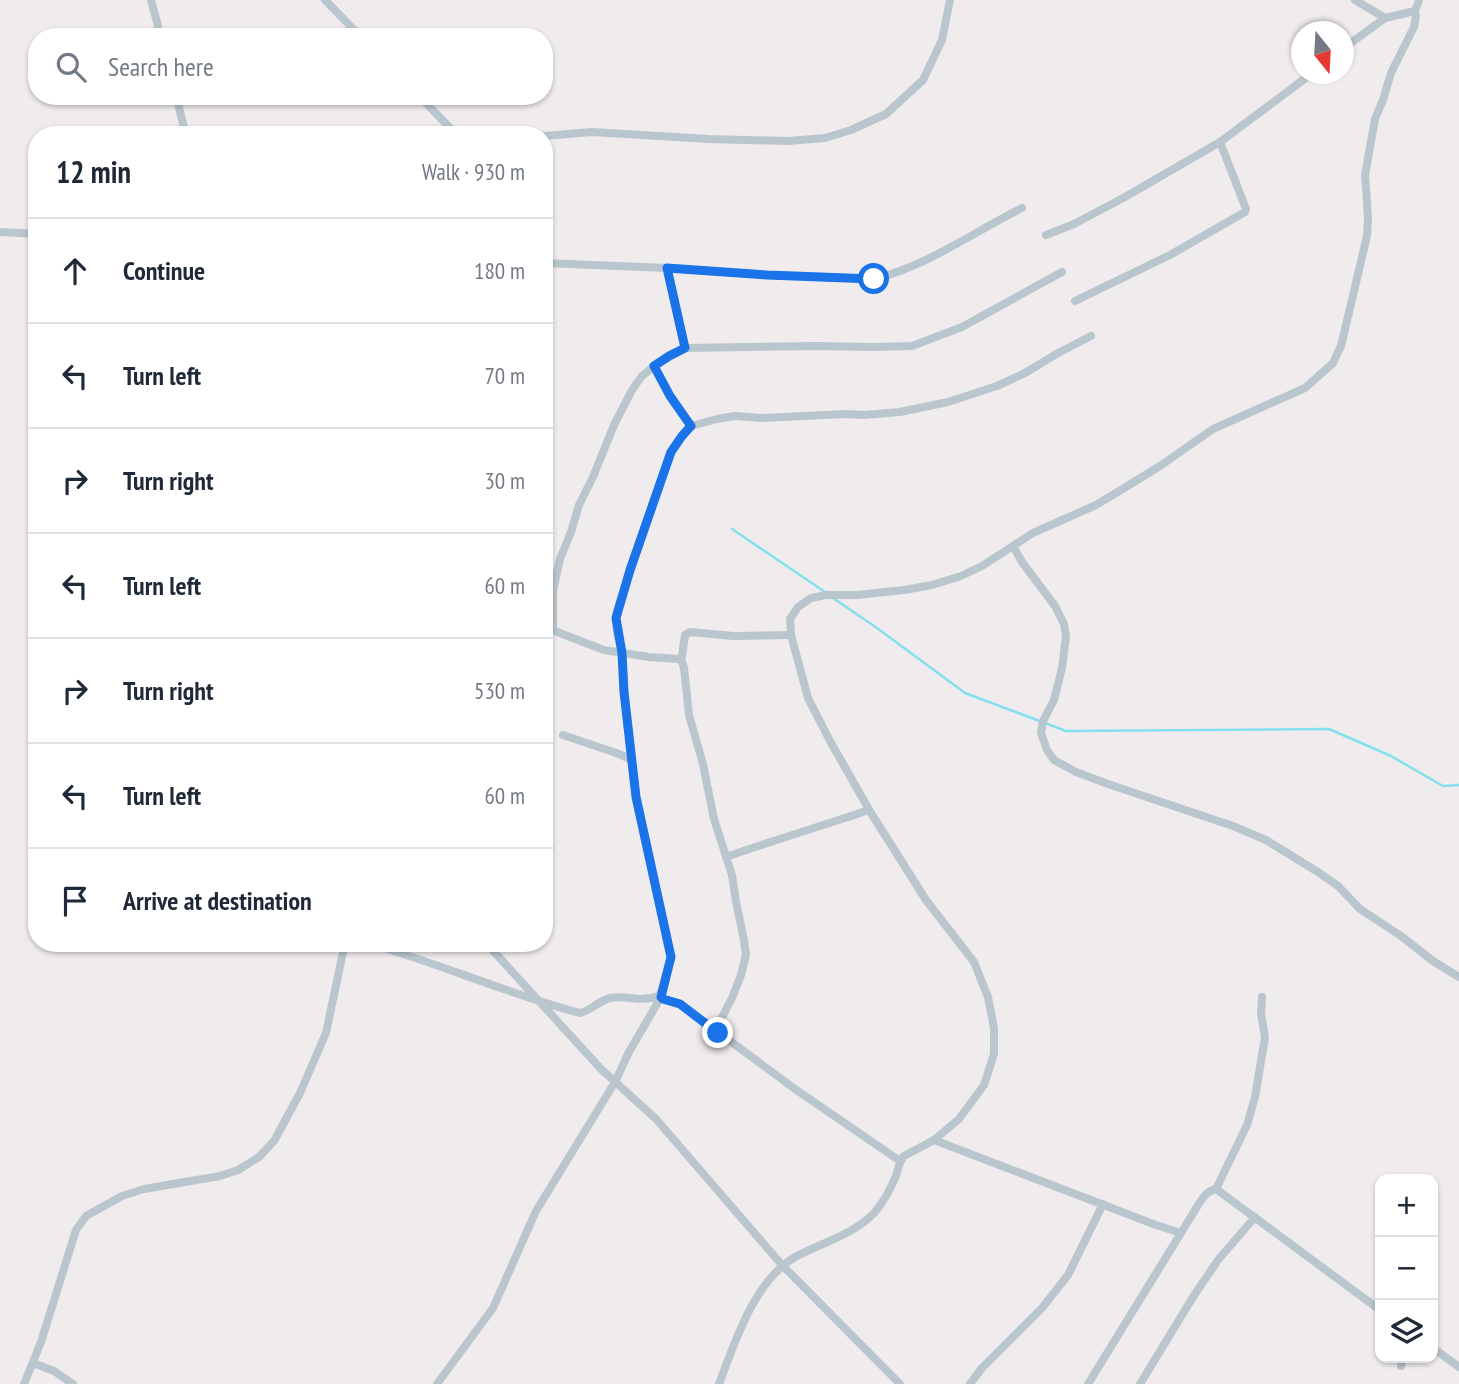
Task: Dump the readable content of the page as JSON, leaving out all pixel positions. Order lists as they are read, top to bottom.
{
  "north": "bottom",
  "page": {
    "search": "Search here",
    "heading": ["12 min", "Walk · 930 m"],
    "list": [
      ["Continue", "180 m"],
      ["Turn left", "70 m"],
      ["Turn right", "30 m"],
      ["Turn left", "60 m"],
      ["Turn right", "530 m"],
      ["Turn left", "60 m"],
      "Arrive at destination"
    ],
    "map_buttons": ["+", "−"]
  }
}
